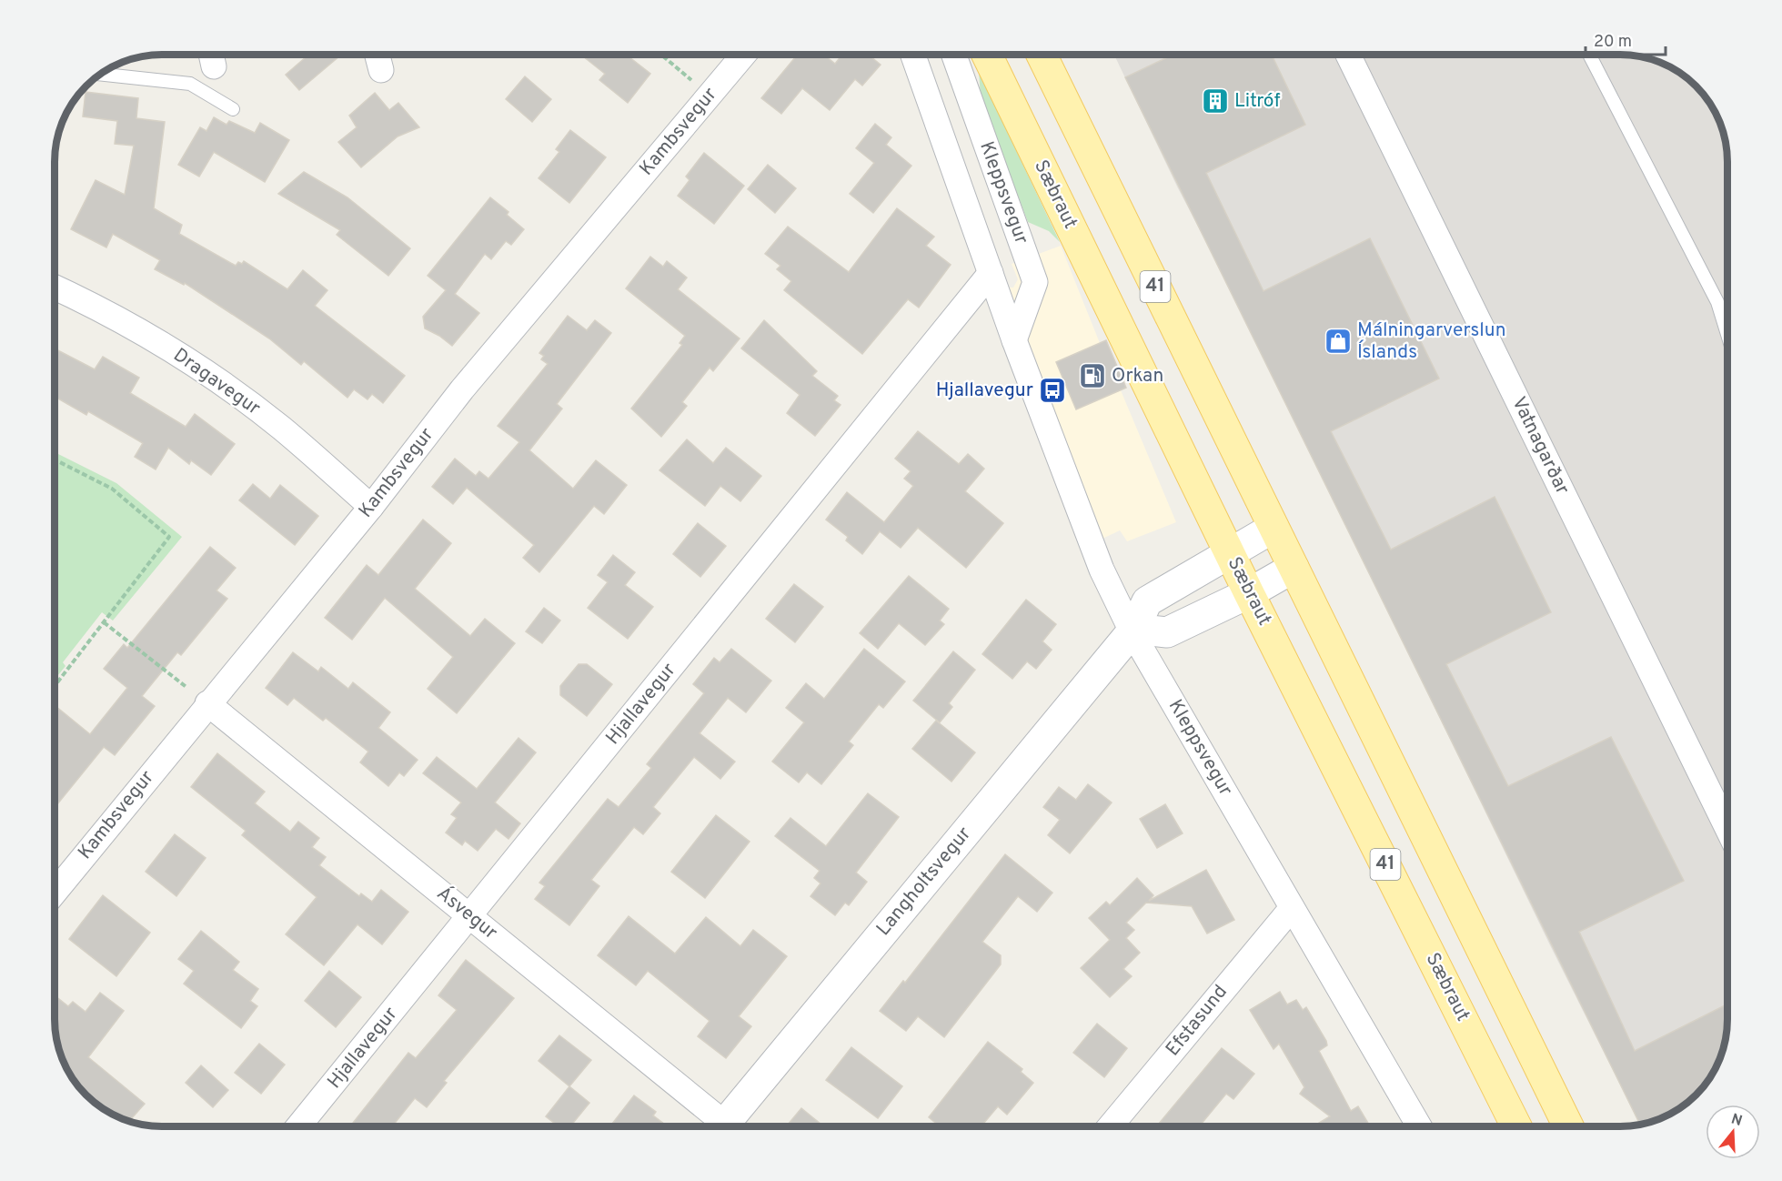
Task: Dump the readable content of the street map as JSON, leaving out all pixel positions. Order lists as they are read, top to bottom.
{
  "streets": {
    "main road": ["Sæbraut", "41"],
    "street": [
      "Kambsvegur",
      "Kleppsvegur",
      "Dragavegur",
      "Vatnagarðar",
      "Hjallavegur",
      "Langholtsvegur",
      "Ásvegur",
      "Efstasund"
    ]
  },
  "crossings": [
    ["Kambsvegur", "Dragavegur"],
    ["Kambsvegur", "Ásvegur"],
    ["Kleppsvegur", "Hjallavegur"],
    ["Kleppsvegur", "Langholtsvegur"],
    ["Kleppsvegur", "Efstasund"],
    ["Sæbraut", "Langholtsvegur"],
    ["41", "Langholtsvegur"],
    ["Hjallavegur", "Ásvegur"]
  ],
  "places": {
    "building": ["Litróf"],
    "shop": ["Málningarverslun Íslands"],
    "fuel station": ["Orkan"],
    "bus stop": ["Hjallavegur"]
  },
  "scale_bar": "20 m",
  "north": "top"
}
